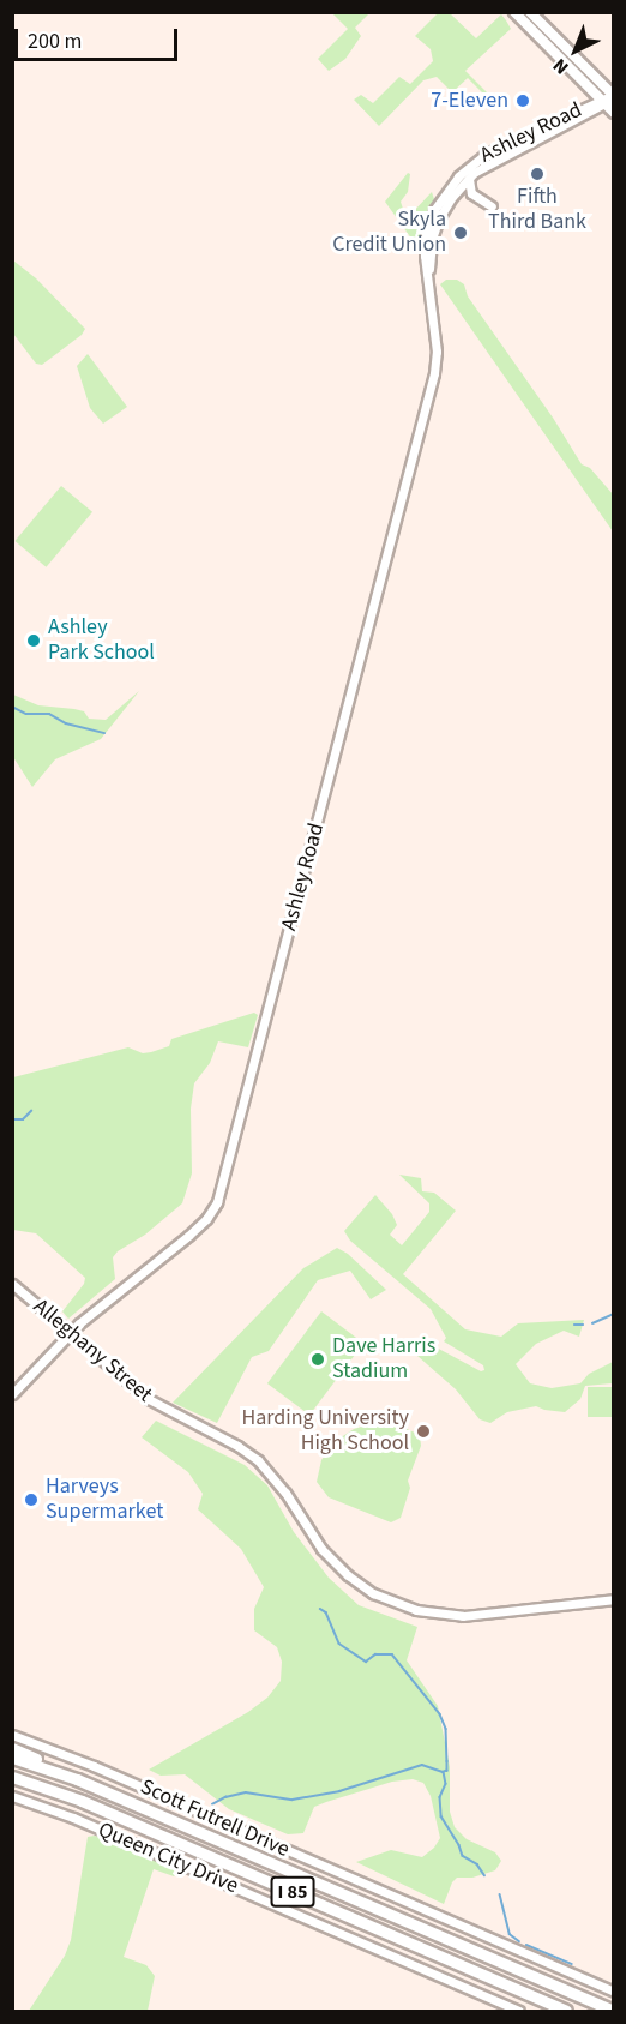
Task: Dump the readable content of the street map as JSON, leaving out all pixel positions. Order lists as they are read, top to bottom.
{
  "streets": {
    "highway": ["I 85"],
    "street": [
      "Ashley Road",
      "Alleghany Street",
      "Scott Futrell Drive",
      "Queen City Drive"
    ]
  },
  "crossings": [
    ["Ashley Road", "Alleghany Street"]
  ],
  "places": [
    "7-Eleven",
    "Fifth Third Bank",
    "Skyla Credit Union",
    "Ashley Park School",
    "Dave Harris Stadium",
    "Harding University High School",
    "Harveys Supermarket"
  ],
  "scale_bar": "200 m",
  "north": "bottom left"
}
